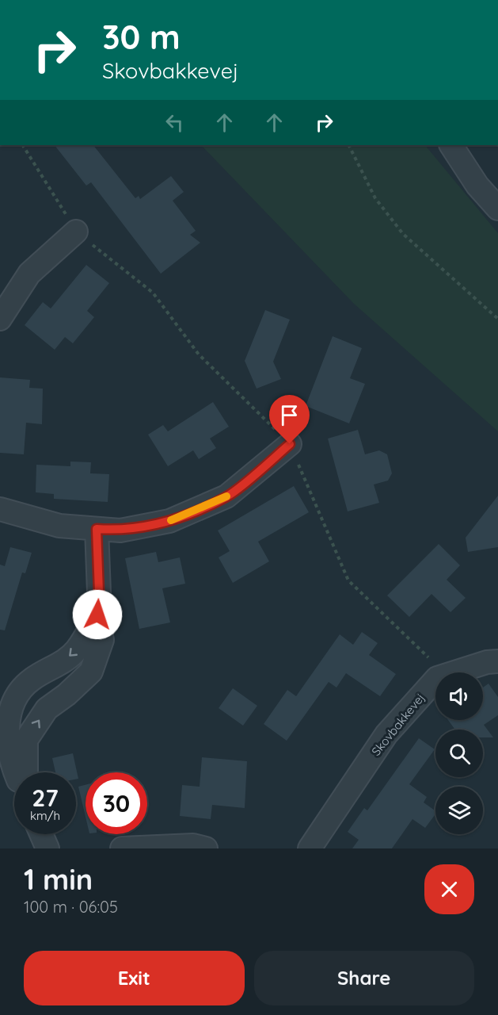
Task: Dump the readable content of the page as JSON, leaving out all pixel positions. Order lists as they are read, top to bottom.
{
  "streets": {
    "street": ["Skovbakkevej"]
  },
  "page": {
    "turn": ["30 m", "Skovbakkevej"],
    "speed": "27 km/h",
    "limit": "30",
    "heading": ["1 min", "100 m · 06:05"],
    "buttons": ["Exit", "Share"]
  }
}
